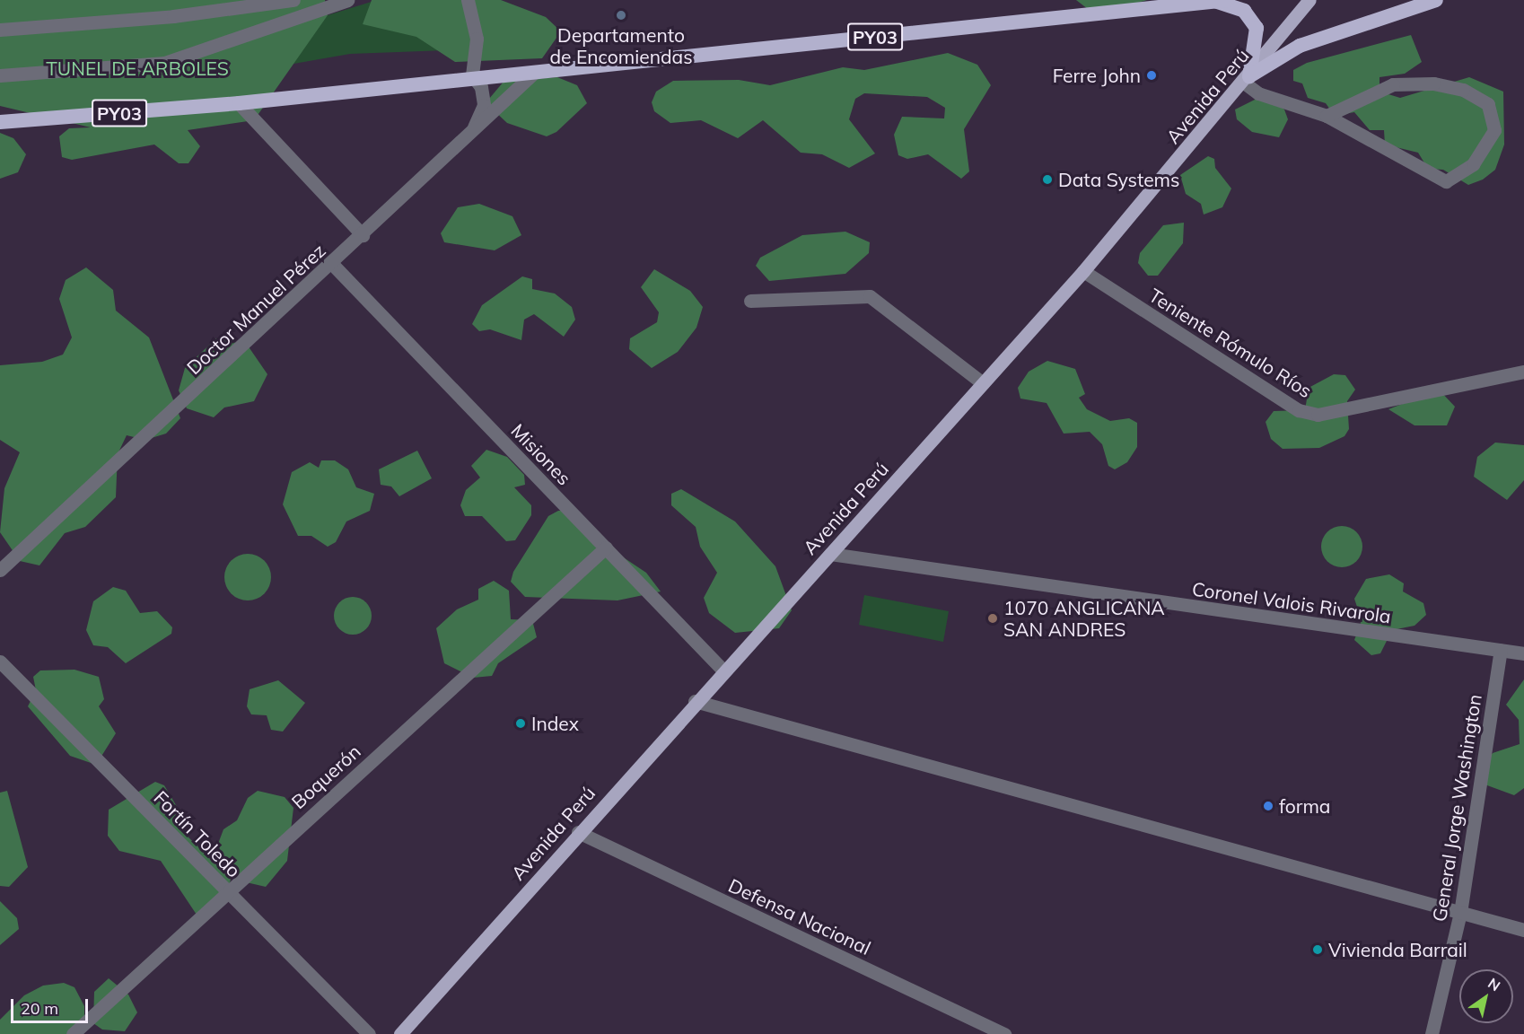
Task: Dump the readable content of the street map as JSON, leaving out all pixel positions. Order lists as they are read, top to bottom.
{
  "streets": {
    "highway": ["PY03"],
    "main road": ["Avenida Perú"],
    "street": [
      "Doctor Manuel Pérez",
      "Teniente Rómulo Ríos",
      "Misiones",
      "Coronel Valois Rivarola",
      "Boquerón",
      "General Jorge Washington",
      "Fortín Toledo",
      "Defensa Nacional"
    ]
  },
  "crossings": [
    ["PY03", "Doctor Manuel Pérez"],
    ["Avenida Perú", "Teniente Rómulo Ríos"],
    ["Avenida Perú", "Misiones"],
    ["Avenida Perú", "Coronel Valois Rivarola"],
    ["Avenida Perú", "Defensa Nacional"],
    ["Doctor Manuel Pérez", "Misiones"],
    ["Misiones", "Boquerón"],
    ["Coronel Valois Rivarola", "General Jorge Washington"],
    ["Boquerón", "Fortín Toledo"]
  ],
  "parks": ["TUNEL DE ARBOLES"],
  "places": [
    "Departamento de Encomiendas",
    "Ferre John",
    "Data Systems",
    "1070 ANGLICANA SAN ANDRES",
    "Index",
    "forma",
    "Vivienda Barrail"
  ],
  "scale_bar": "20 m",
  "north": "top right"
}
